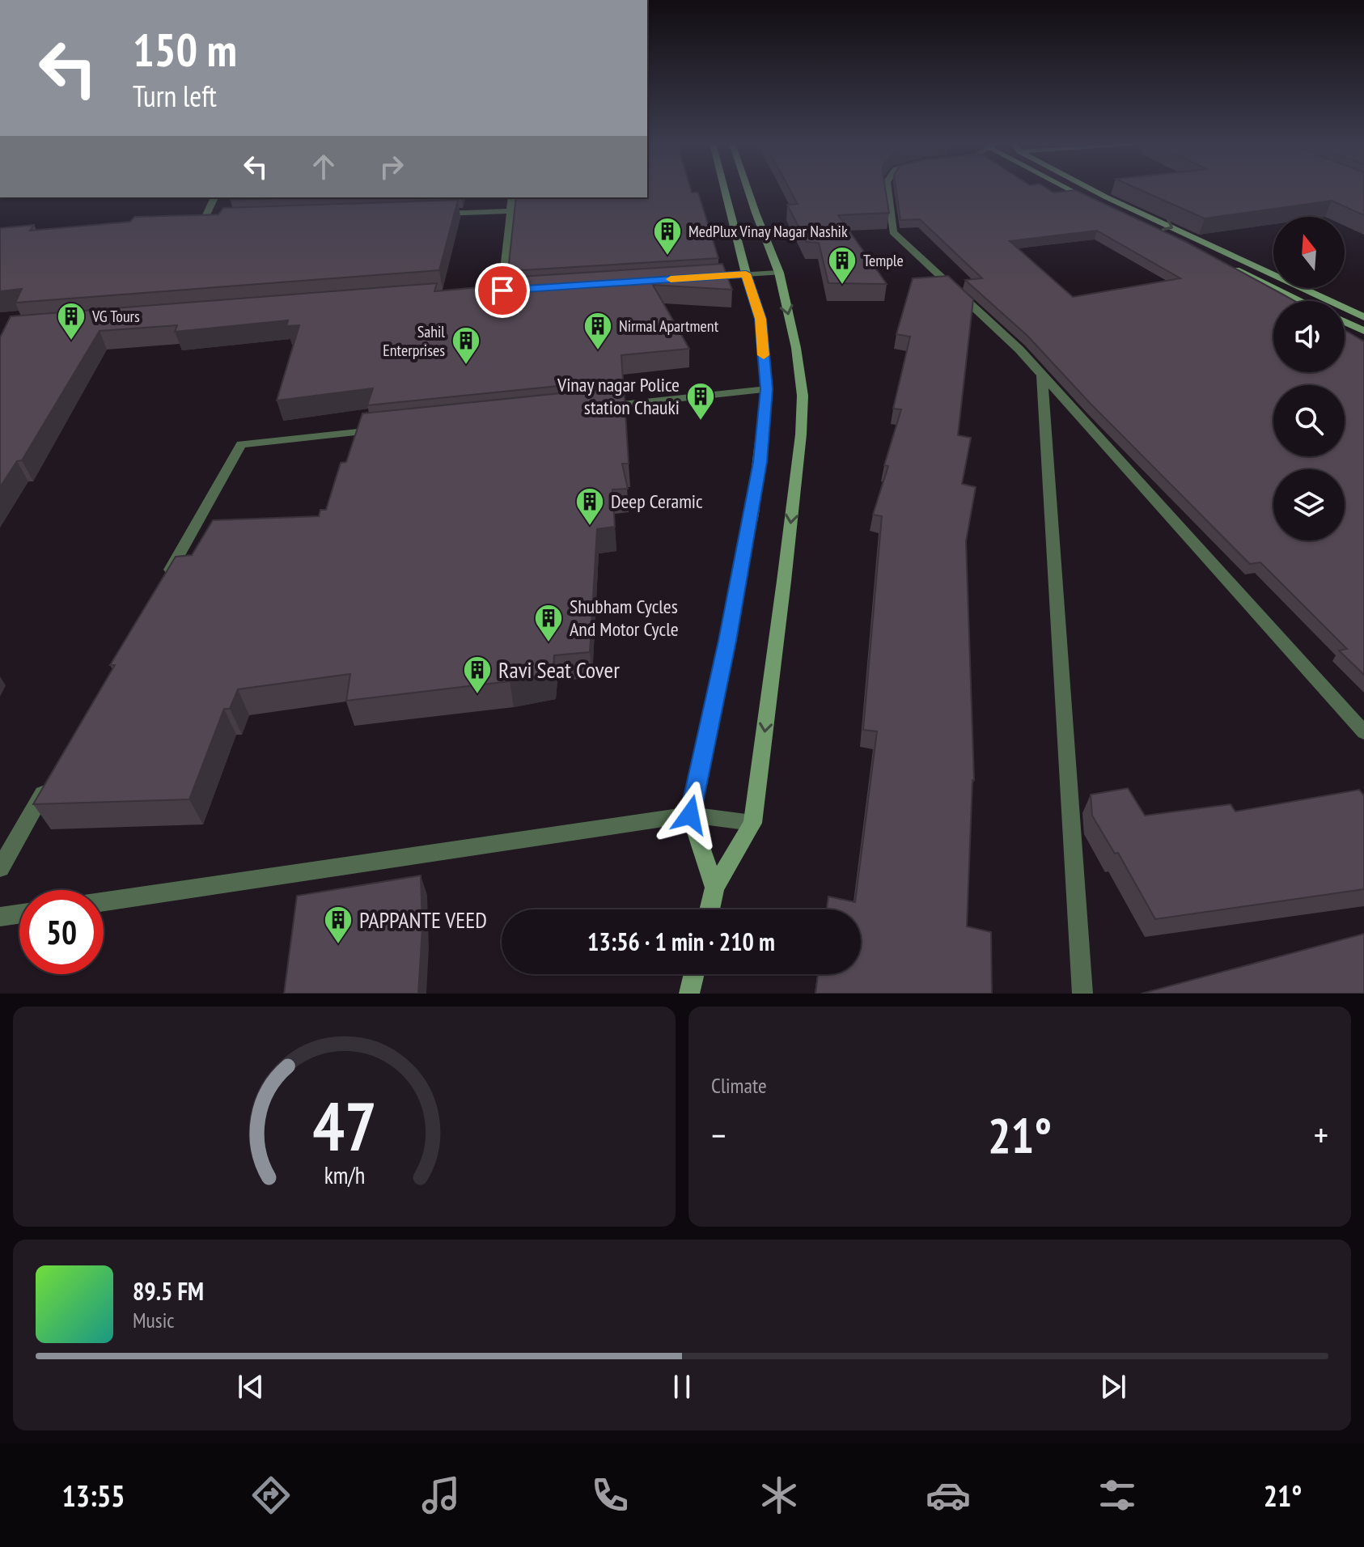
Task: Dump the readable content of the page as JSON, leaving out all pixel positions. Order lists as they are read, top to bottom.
{
  "places": {
    "building": [
      "MedPlux Vinay Nagar Nashik",
      "Temple",
      "VG Tours",
      "Nirmal Apartment",
      "Sahil Enterprises",
      "Vinay nagar Police station Chauki",
      "Deep Ceramic",
      "Shubham Cycles And Motor Cycle",
      "Ravi Seat Cover",
      "PAPPANTE VEED"
    ]
  },
  "north": "top",
  "page": {
    "turn": ["150 m", "Turn left"],
    "limit": "50",
    "trip": "13:56 · 1 min · 210 m",
    "tile": "Climate",
    "heat": ["−", "21°", "+"],
    "song": ["89.5 FM", "Music"],
    "tabs": ["13:55", "21°"],
    "gauge": ["47", "km/h"]
  }
}
